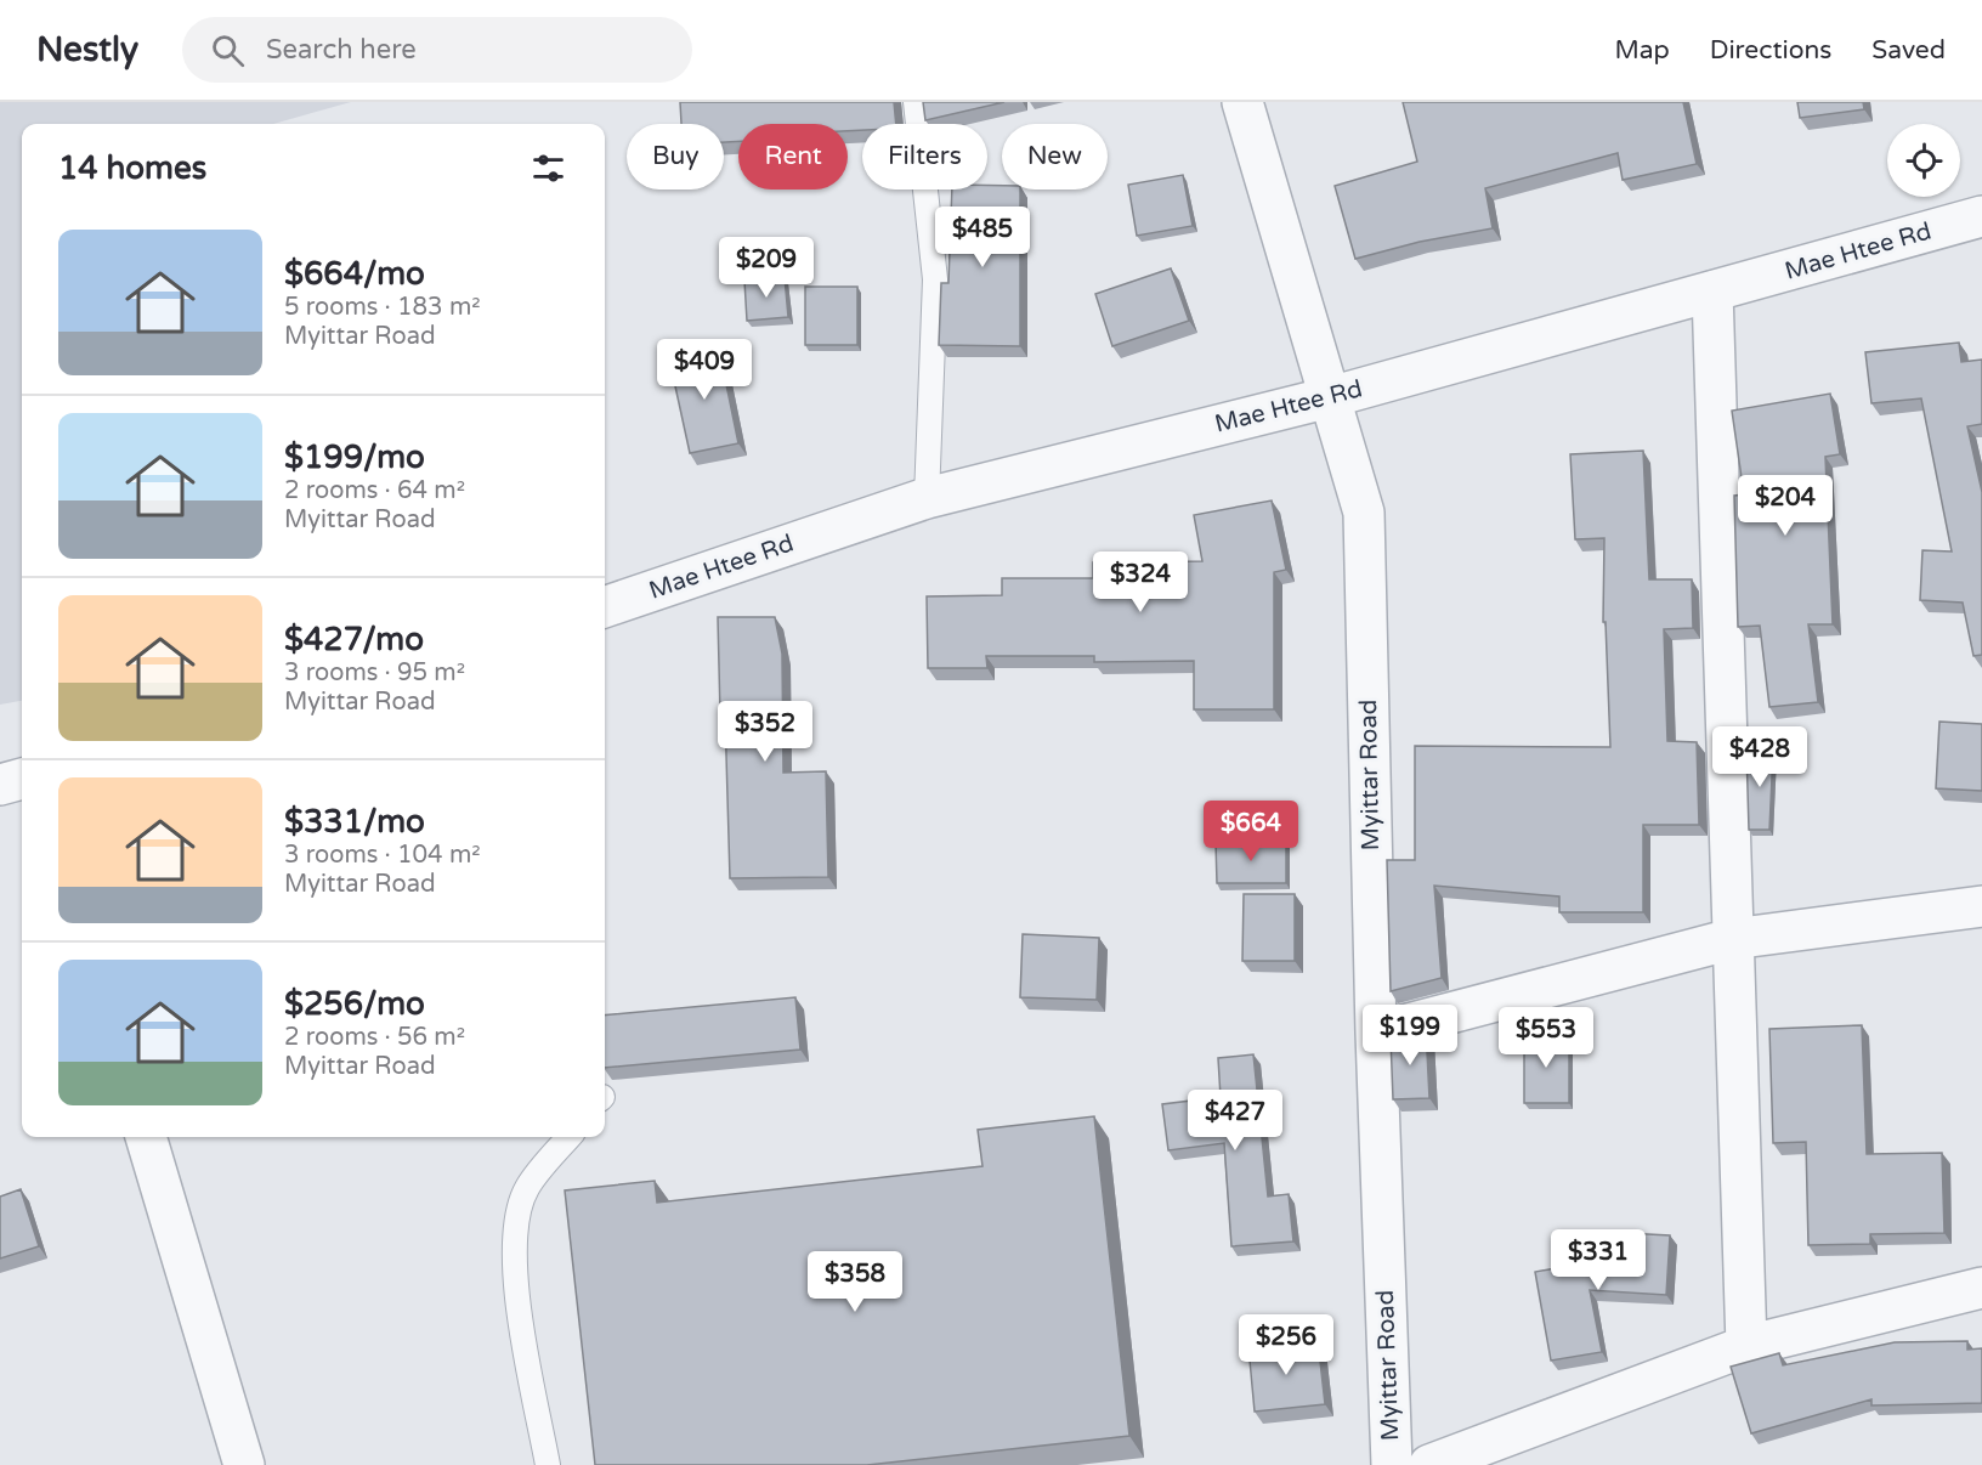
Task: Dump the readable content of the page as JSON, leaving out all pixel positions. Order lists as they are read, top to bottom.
{
  "streets": {
    "street": ["Mae Htee Rd", "Myittar Road"]
  },
  "crossings": [
    ["Mae Htee Rd", "Myittar Road"]
  ],
  "page": {
    "header": "Nestly",
    "search": "Search here",
    "nav": ["Map", "Directions", "Saved"],
    "chip": [
      "Buy",
      "Rent",
      "Filters",
      "New"
    ],
    "heading": "14 homes",
    "price": [
      "$485",
      "$209",
      "$409",
      "$204",
      "$324",
      "$352",
      "$428",
      "$664",
      "$199",
      "$553",
      "$427",
      "$331",
      "$358",
      "$256"
    ],
    "list": [
      {
        "name": "$664/mo",
        "note": "5 rooms · 183 m² · Myittar Road"
      },
      {
        "name": "$199/mo",
        "note": "2 rooms · 64 m² · Myittar Road"
      },
      {
        "name": "$427/mo",
        "note": "3 rooms · 95 m² · Myittar Road"
      },
      {
        "name": "$331/mo",
        "note": "3 rooms · 104 m² · Myittar Road"
      },
      {
        "name": "$256/mo",
        "note": "2 rooms · 56 m² · Myittar Road"
      }
    ]
  }
}
